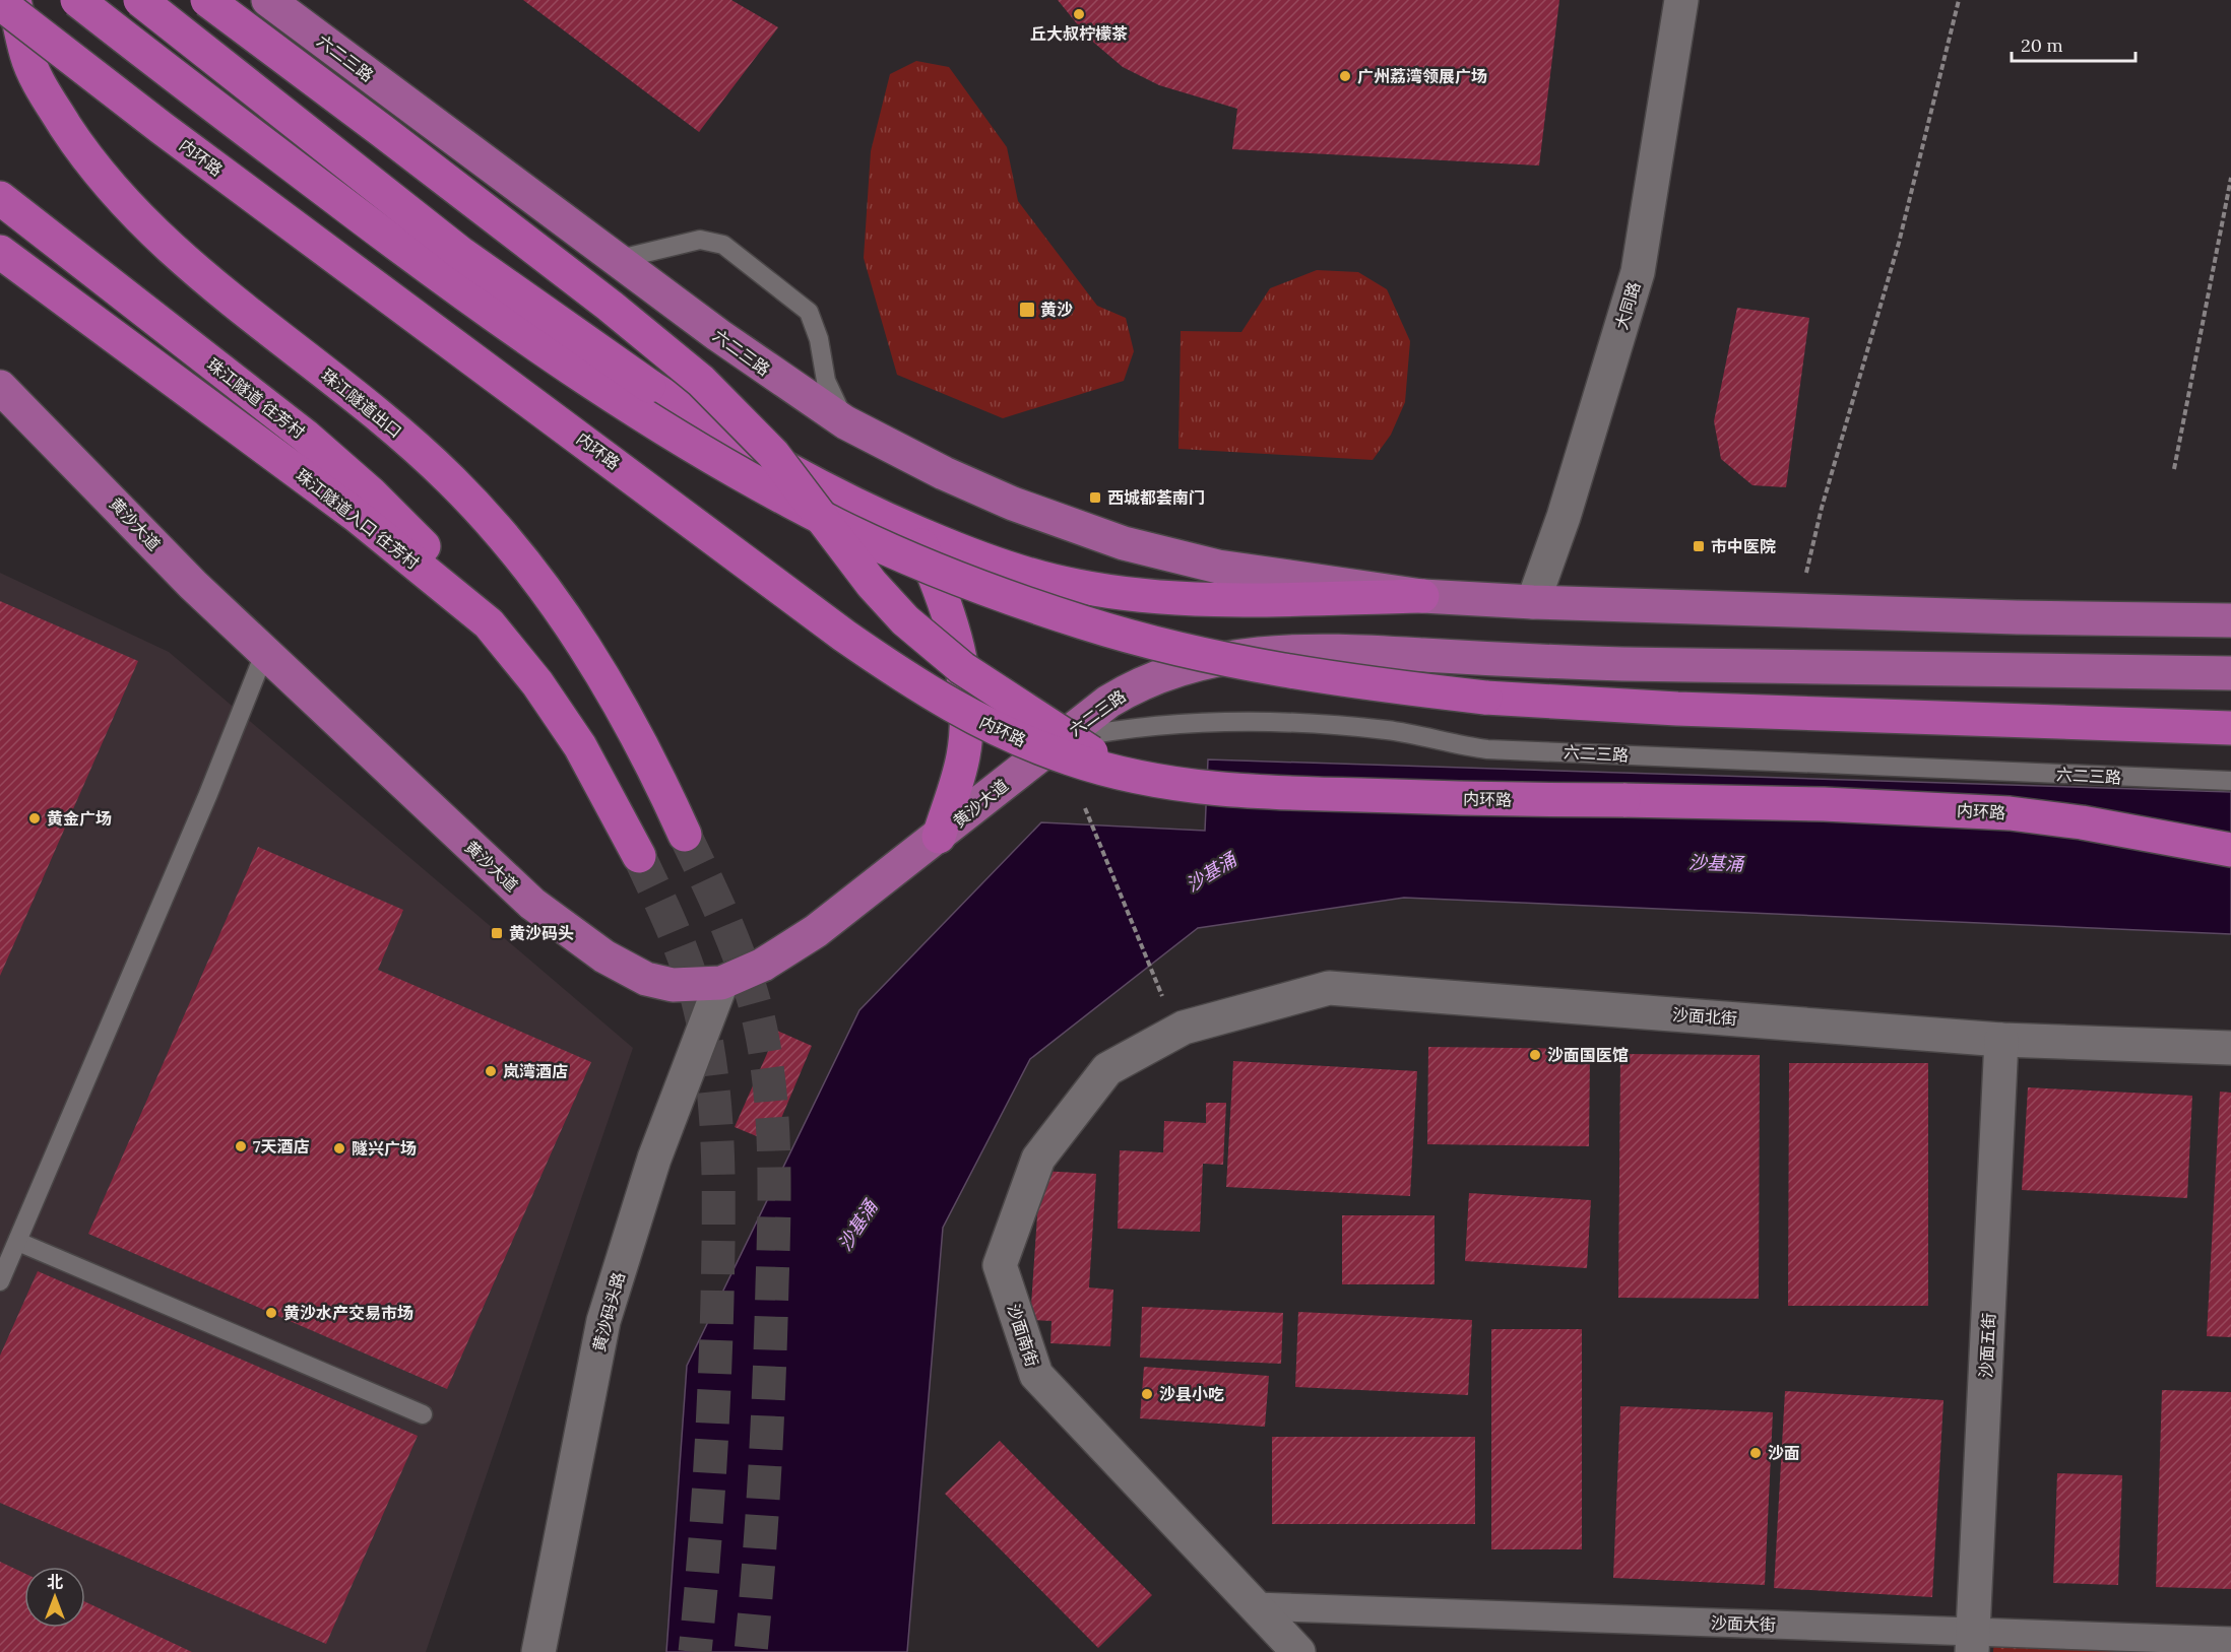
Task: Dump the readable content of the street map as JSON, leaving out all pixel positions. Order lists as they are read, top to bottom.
{
  "streets": {
    "highway": [
      "内环路",
      "珠江隧道 往芳村",
      "珠江隧道出口",
      "珠江隧道入口 往芳村"
    ],
    "main road": ["六二三路", "黄沙大道"],
    "street": [
      "大同路",
      "沙面北街",
      "黄沙码头路",
      "沙面南街",
      "沙面五街",
      "沙面大街"
    ]
  },
  "crossings": [
    ["六二三路", "大同路"],
    ["六二三路", "黄沙大道"],
    ["珠江隧道 往芳村", "珠江隧道入口 往芳村"],
    ["黄沙大道", "黄沙码头路"],
    ["沙面北街", "沙面南街"],
    ["沙面北街", "沙面五街"],
    ["沙面南街", "沙面大街"],
    ["沙面五街", "沙面大街"]
  ],
  "water": ["沙基涌"],
  "places": {
    "other": [
      "丘大叔柠檬茶",
      "广州荔湾领展广场",
      "黄金广场",
      "沙面国医馆",
      "岚湾酒店",
      "7天酒店",
      "隧兴广场",
      "黄沙水产交易市场",
      "沙县小吃",
      "沙面"
    ],
    "transit": [
      "黄沙",
      "西城都荟南门",
      "市中医院",
      "黄沙码头"
    ]
  },
  "scale_bar": "20 m",
  "north": "top"
}
